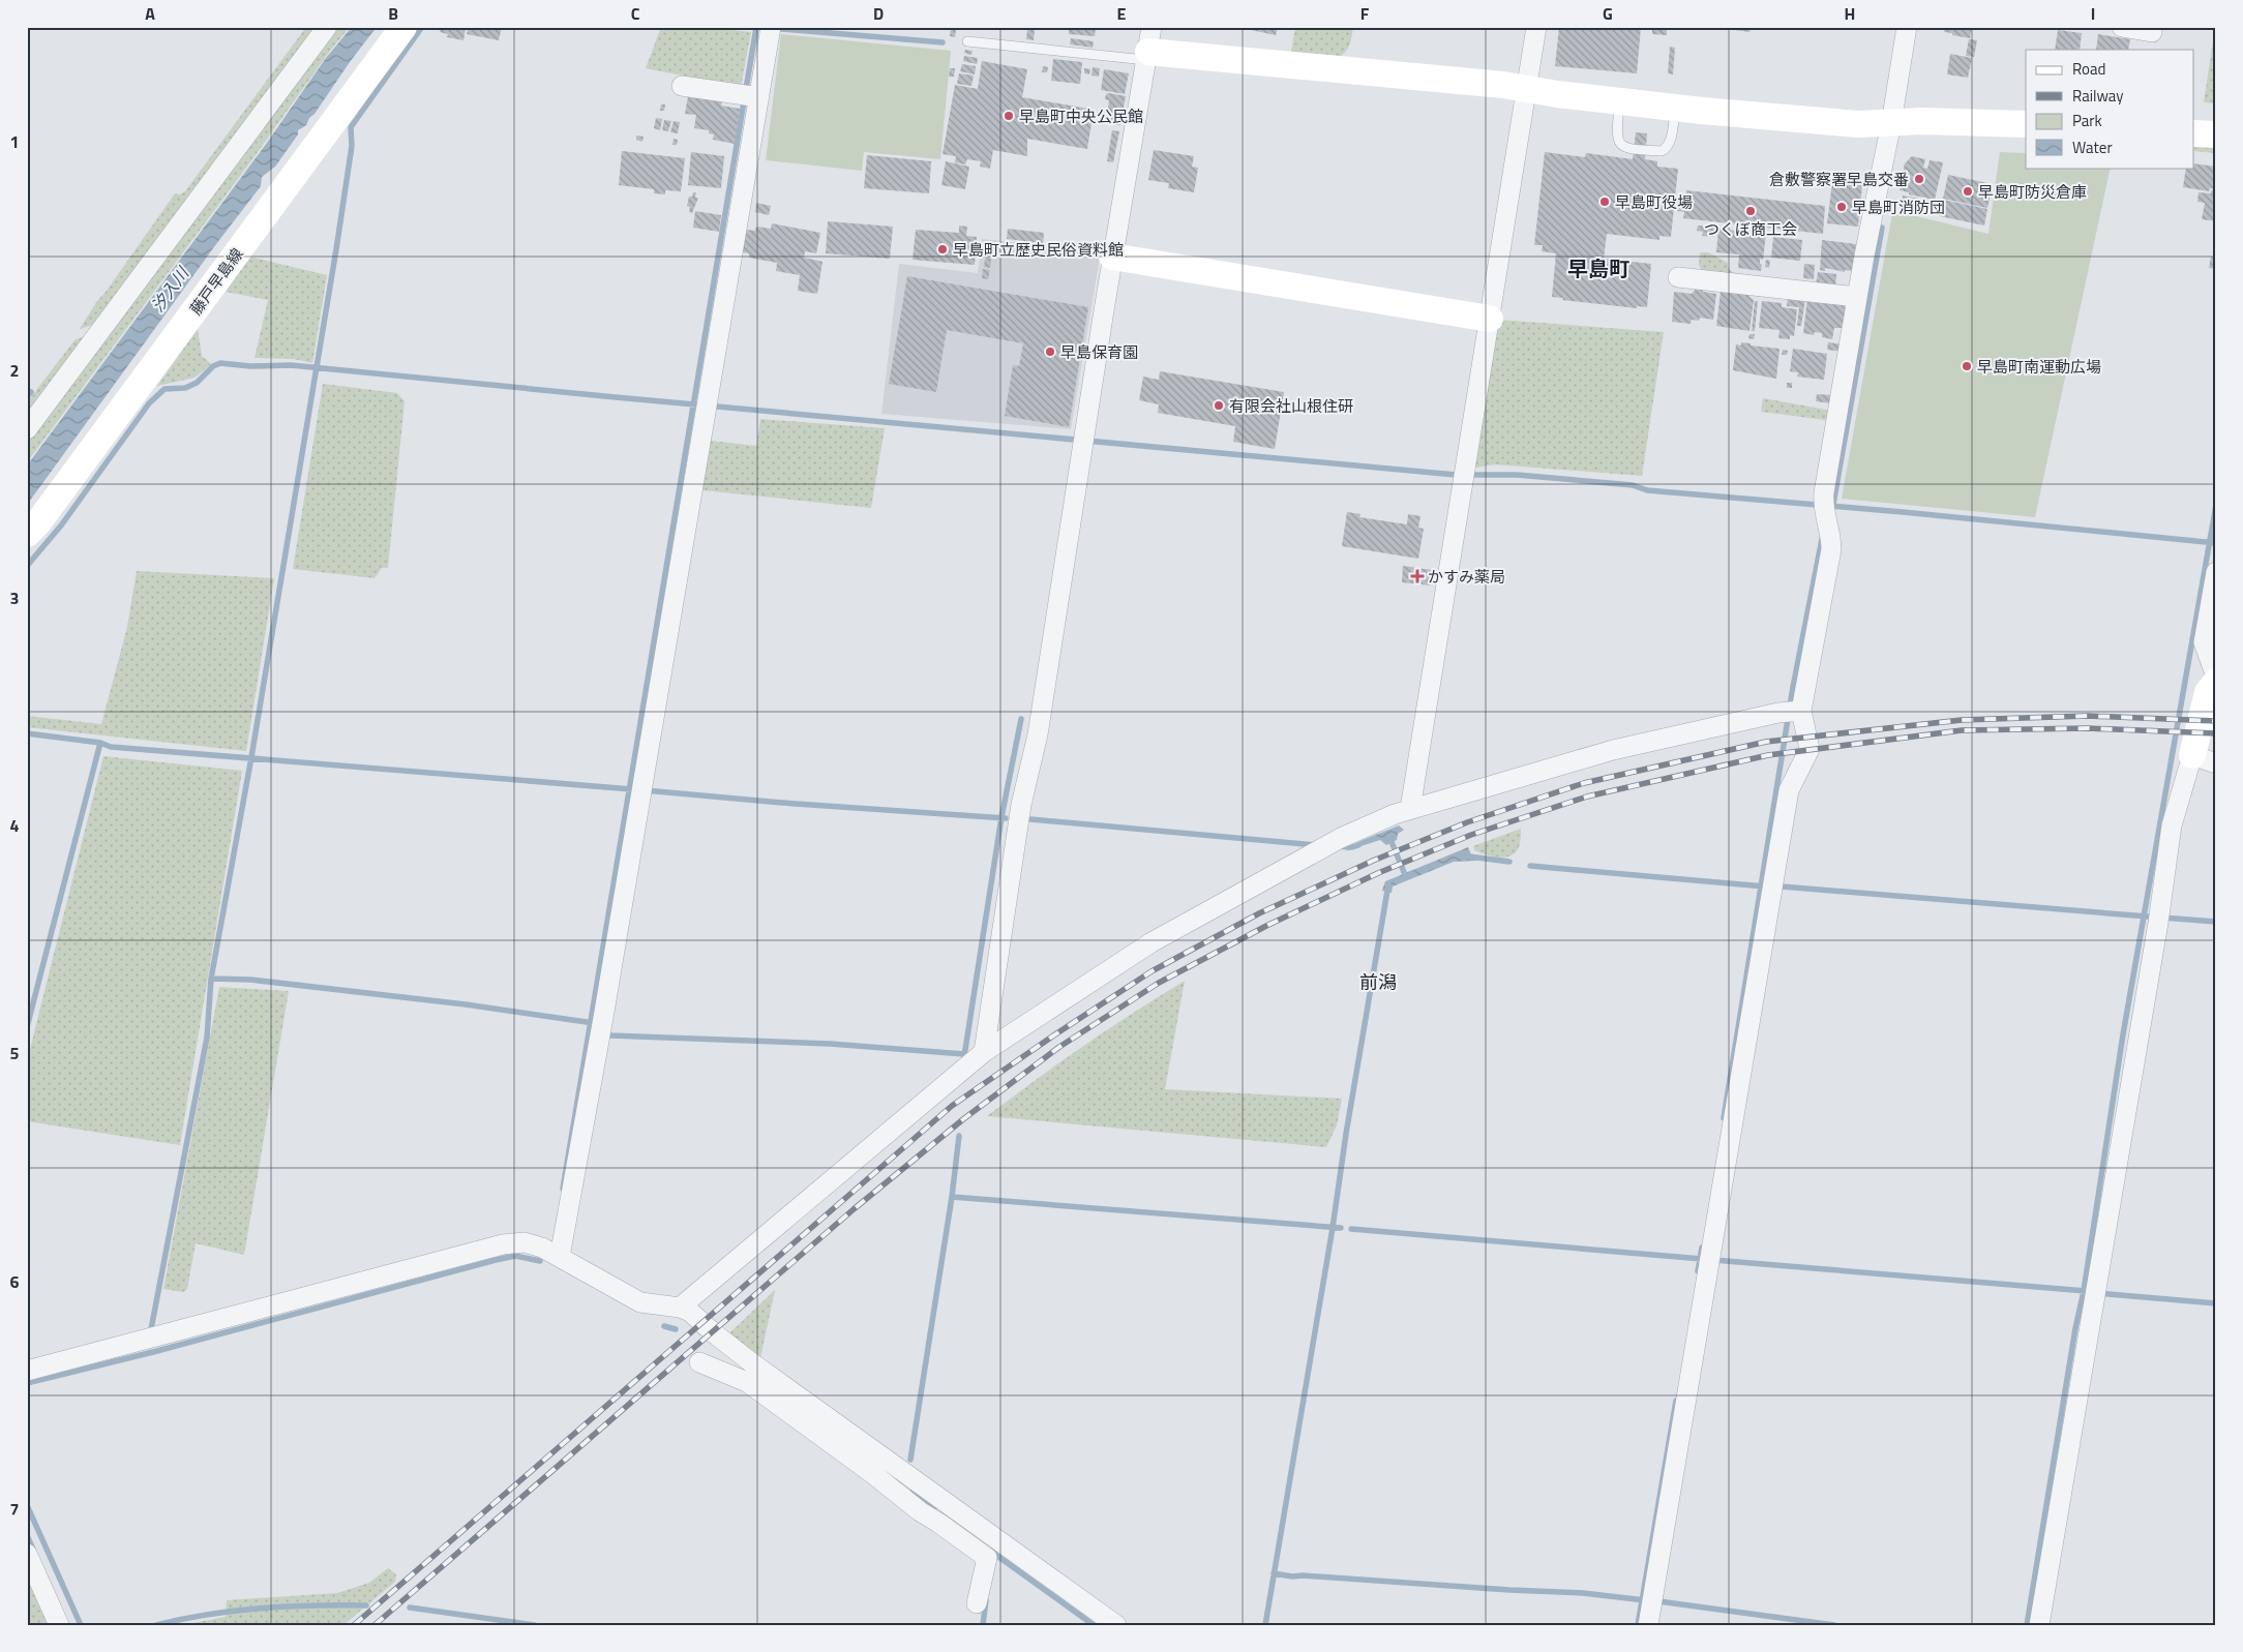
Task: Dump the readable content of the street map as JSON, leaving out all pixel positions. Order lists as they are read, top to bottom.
{
  "streets": {
    "street": ["藤戸早島線"]
  },
  "districts": ["早島町", "前潟"],
  "water": ["汐入川"],
  "places": {
    "other": [
      "早島町中央公民館",
      "倉敷警察署早島交番",
      "早島町防災倉庫",
      "早島町役場",
      "早島町消防団",
      "つくぼ商工会",
      "早島町立歴史民俗資料館",
      "早島保育園",
      "早島町南運動広場",
      "有限会社山根住研"
    ],
    "health": ["かすみ薬局"]
  },
  "legend": [
    "Road",
    "Railway",
    "Park",
    "Water"
  ],
  "grid": {
    "columns": [
      "A",
      "B",
      "C",
      "D",
      "E",
      "F",
      "G",
      "H",
      "I"
    ],
    "rows": [
      "1",
      "2",
      "3",
      "4",
      "5",
      "6",
      "7"
    ]
  }
}
